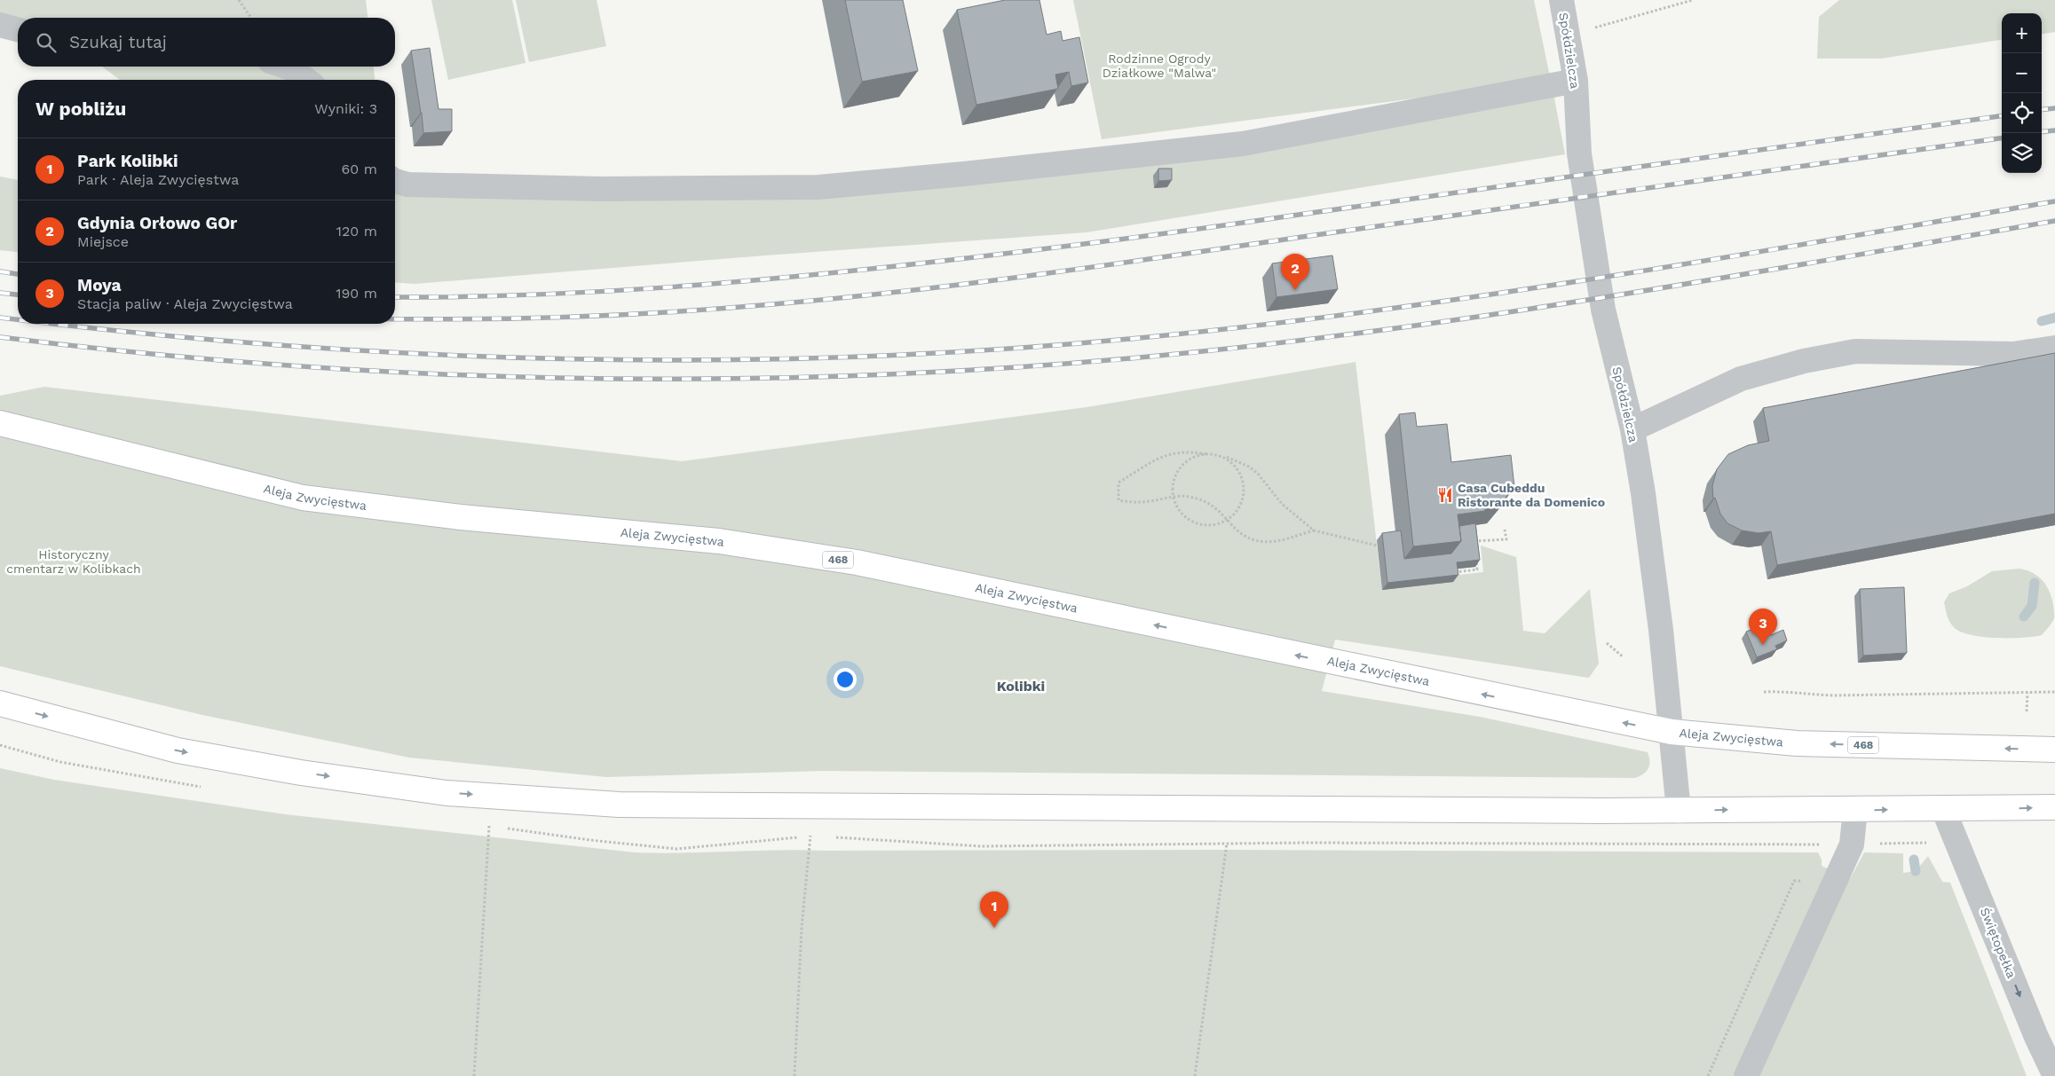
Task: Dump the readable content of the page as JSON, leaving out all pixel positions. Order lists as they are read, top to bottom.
{
  "streets": {
    "main road": ["Aleja Zwycięstwa", "468"],
    "street": ["Spółdzielcza", "Świętopełka"]
  },
  "crossings": [
    ["Spółdzielcza", "Aleja Zwycięstwa"]
  ],
  "one_way": ["Świętopełka"],
  "districts": ["Kolibki"],
  "parks": ["Rodzinne Ogrody Działkowe \"Malwa\"", "Historyczny cmentarz w Kolibkach"],
  "places": {
    "restaurant": ["Casa Cubeddu Ristorante da Domenico"]
  },
  "page": {
    "map_buttons": ["+", "−"],
    "search": "Szukaj tutaj",
    "heading": ["W pobliżu", "Wyniki: 3"],
    "list": [
      {
        "mark": "1",
        "name": "Park Kolibki",
        "note": "Park · Aleja Zwycięstwa",
        "value": "60 m"
      },
      {
        "mark": "2",
        "name": "Gdynia Orłowo GOr",
        "note": "Miejsce",
        "value": "120 m"
      },
      {
        "mark": "3",
        "name": "Moya",
        "note": "Stacja paliw · Aleja Zwycięstwa",
        "value": "190 m"
      }
    ],
    "pins": ["2", "3", "1"]
  }
}
